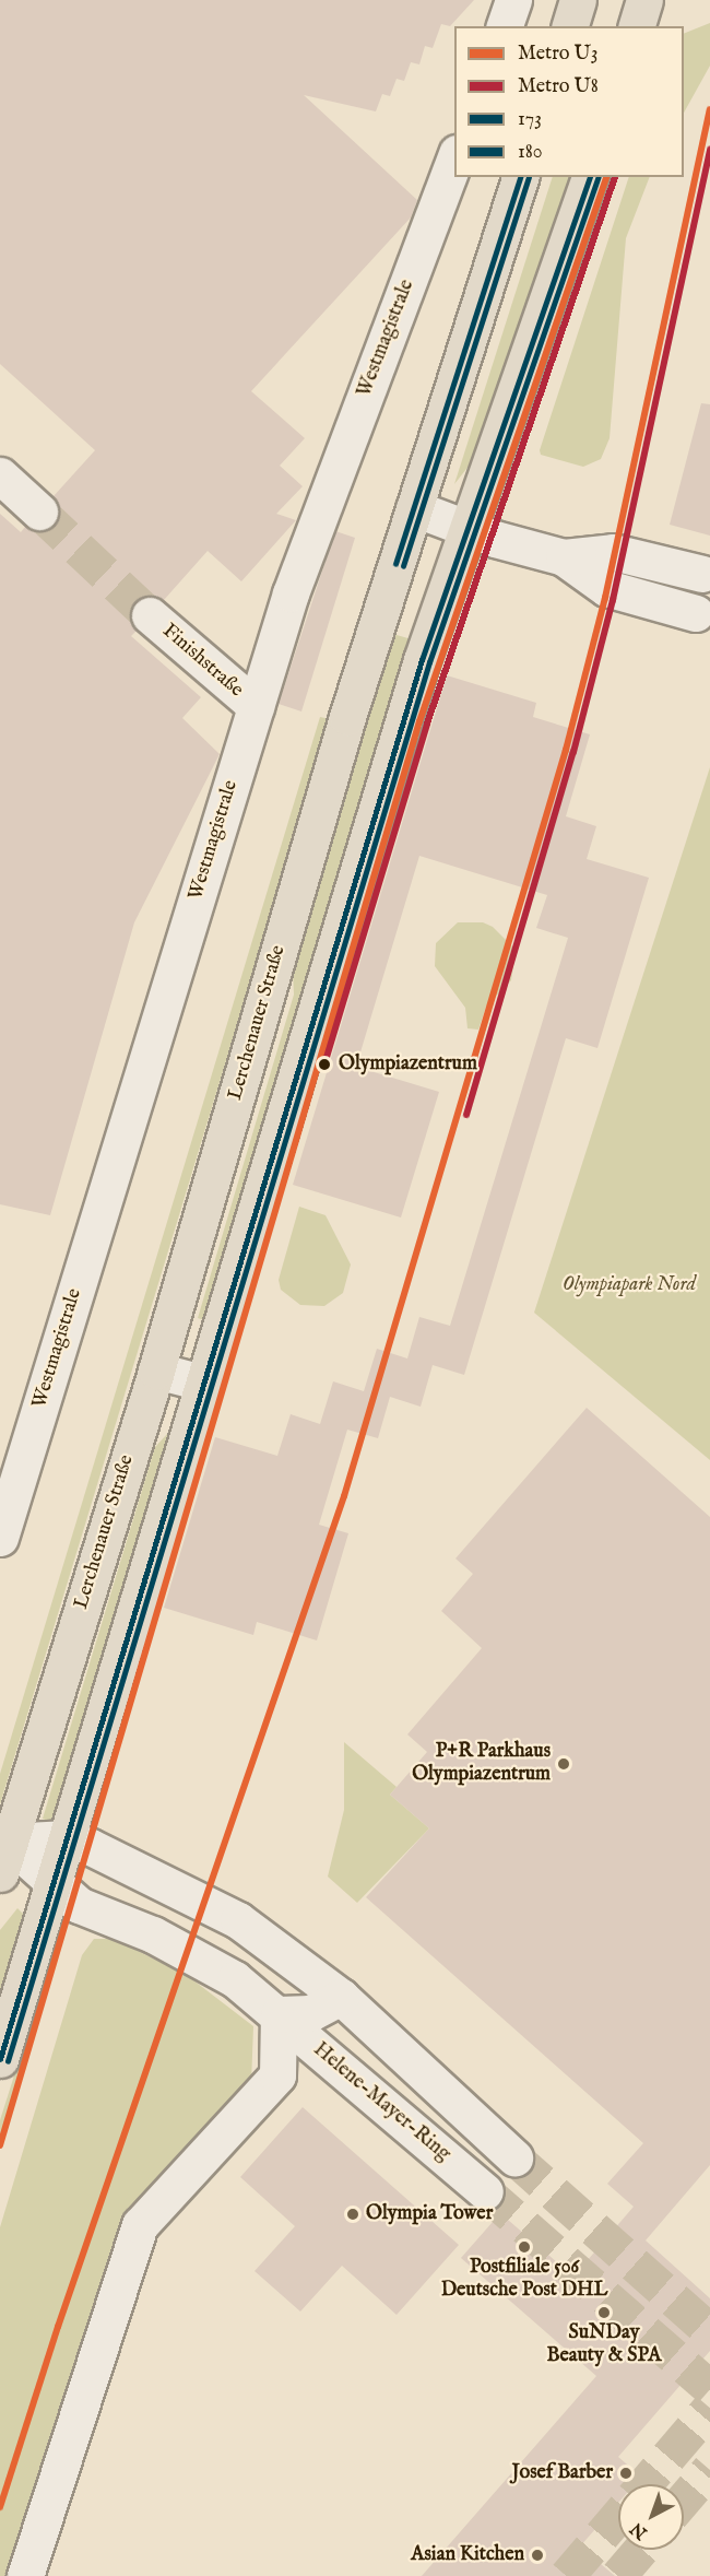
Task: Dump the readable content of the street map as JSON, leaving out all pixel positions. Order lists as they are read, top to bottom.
{
  "streets": {
    "main road": ["Lerchenauer Straße"],
    "street": ["Westmagistrale", "Finishstraße", "Helene-Mayer-Ring"]
  },
  "crossings": [
    ["Westmagistrale", "Finishstraße"],
    ["Lerchenauer Straße", "Helene-Mayer-Ring"]
  ],
  "parks": ["Olympiapark Nord"],
  "places": [
    "Olympiazentrum",
    "P+R Parkhaus Olympiazentrum",
    "Olympia Tower",
    "Postfiliale 506 Deutsche Post DHL",
    "SuNDay Beauty & SPA",
    "Josef Barber",
    "Asian Kitchen"
  ],
  "lines": [
    "metro line U3",
    "metro line U8",
    "transit line 173",
    "transit line 180"
  ],
  "legend": [
    "Metro U3",
    "Metro U8",
    "173",
    "180"
  ],
  "north": "bottom left"
}
